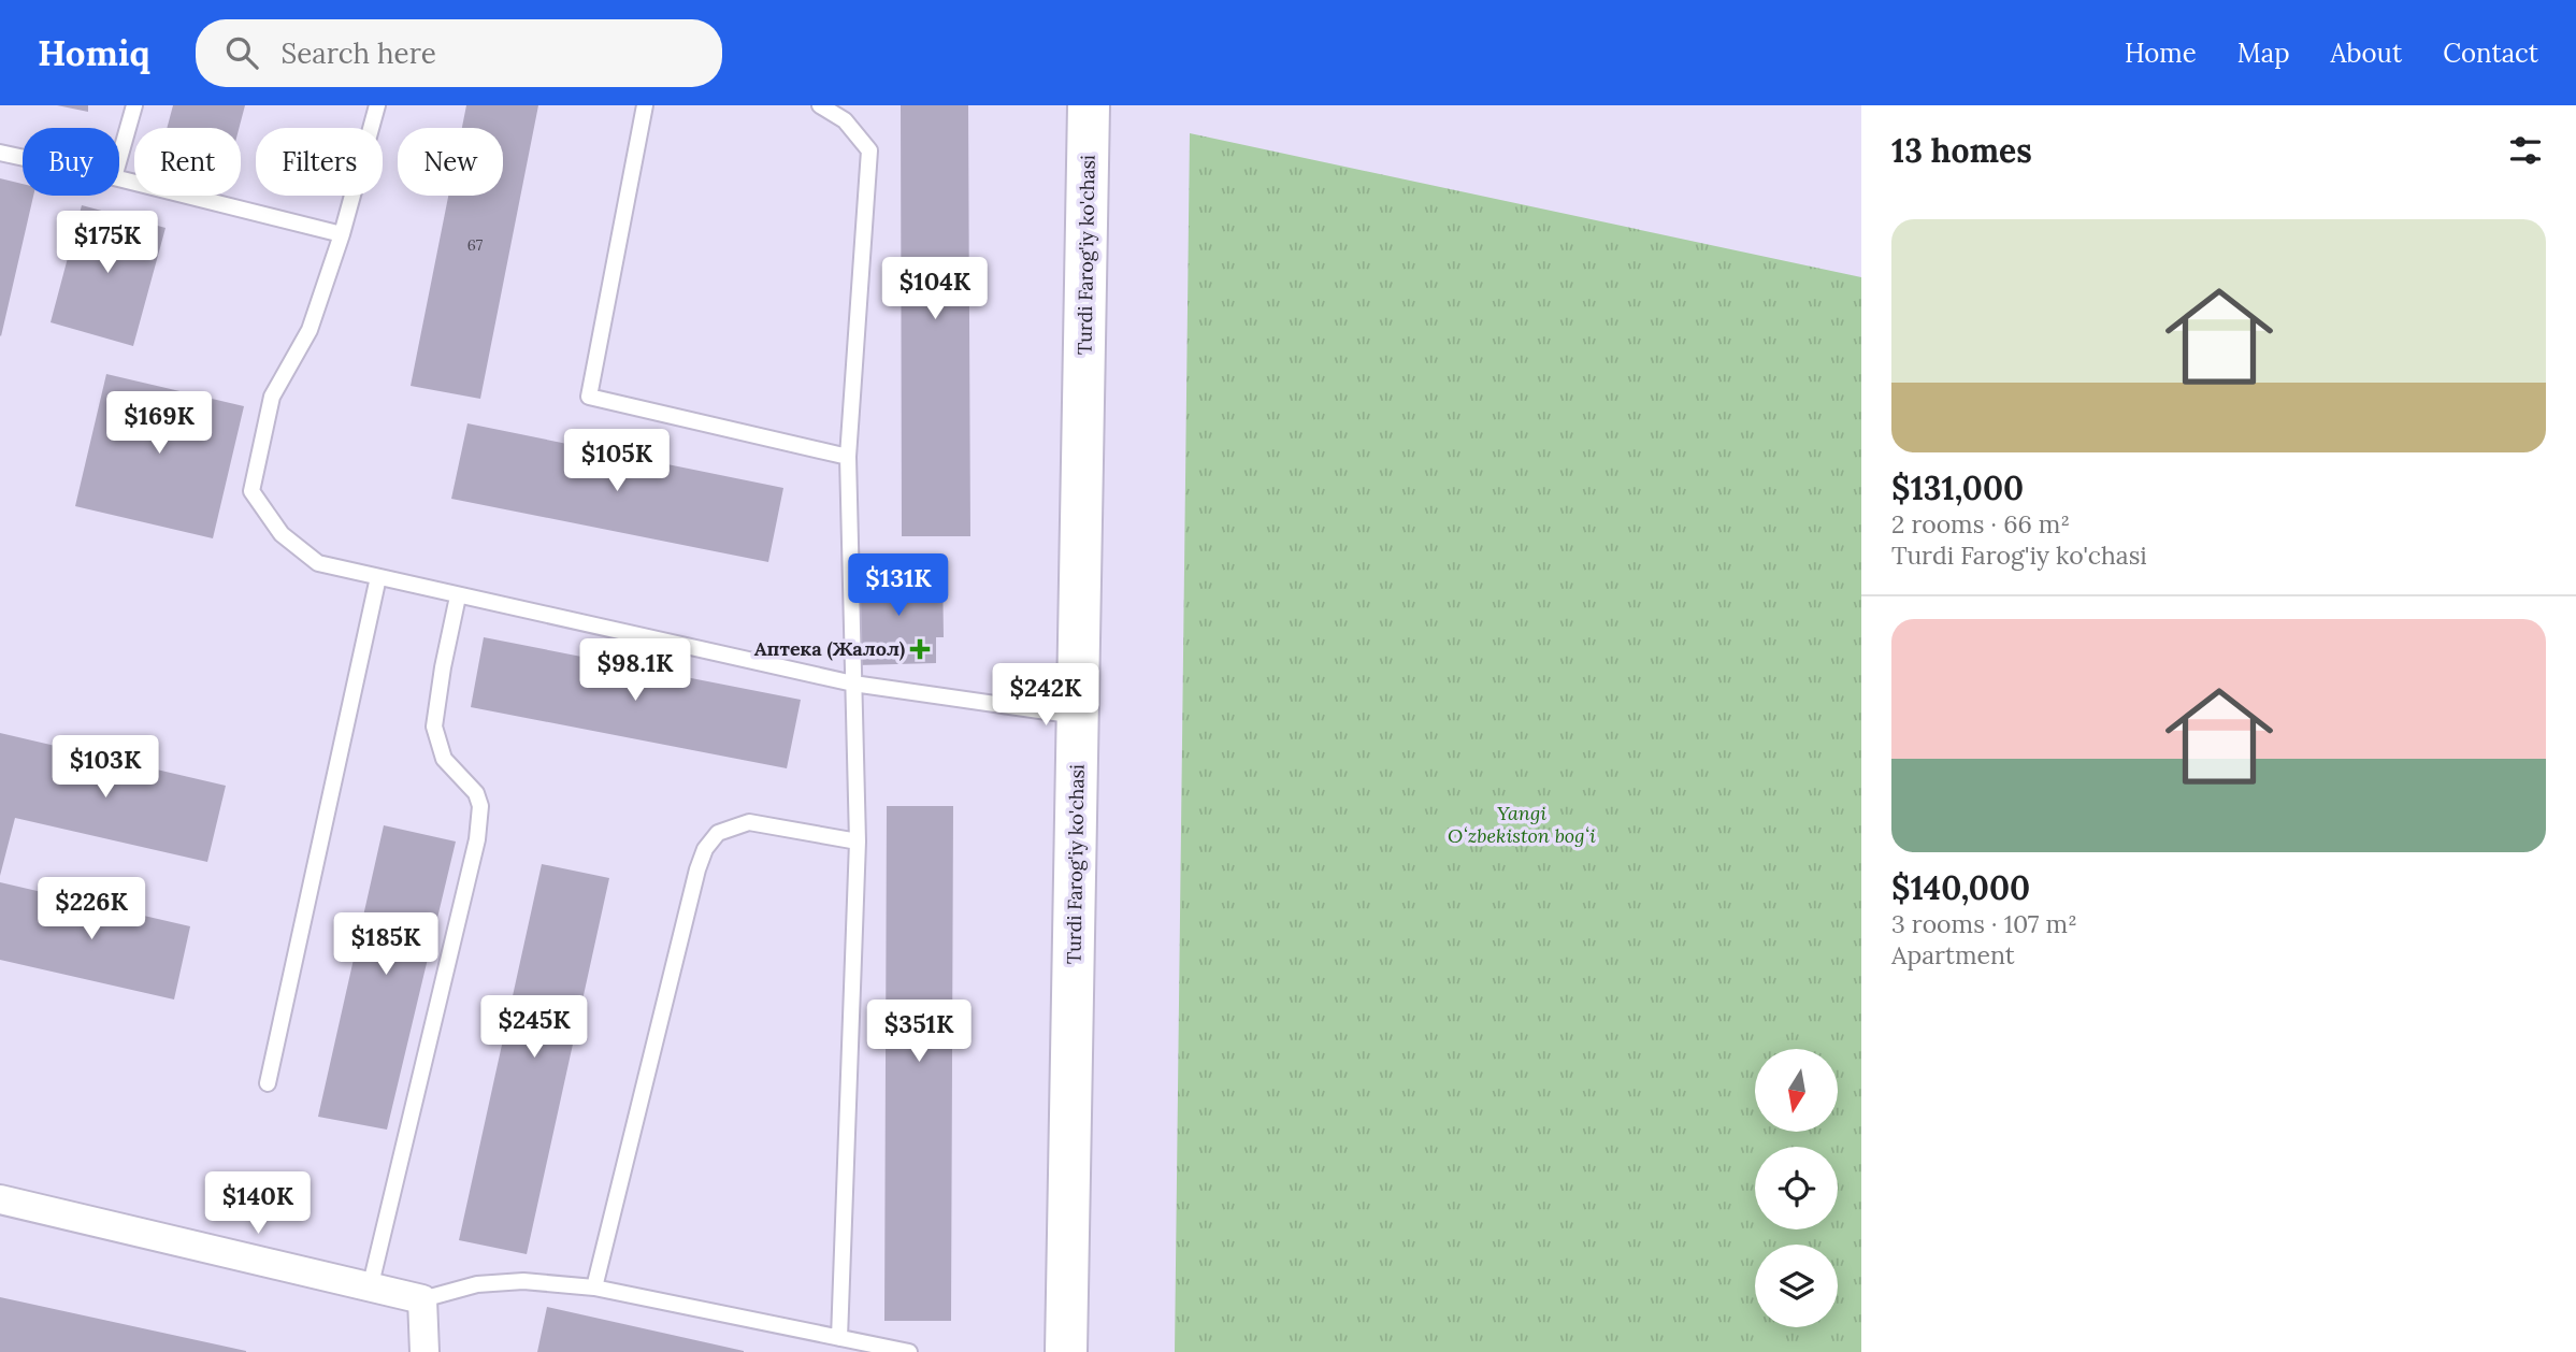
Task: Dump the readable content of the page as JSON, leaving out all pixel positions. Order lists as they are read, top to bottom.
{
  "streets": {
    "main road": ["Turdi Farog'iy ko'chasi"]
  },
  "parks": ["Yangi Oʻzbekiston bogʻi"],
  "places": {
    "health": ["Аптека (Жалол)"]
  },
  "house_numbers": ["67"],
  "north": "bottom",
  "page": {
    "header": "Homiq",
    "search": "Search here",
    "nav": [
      "Home",
      "Map",
      "About",
      "Contact"
    ],
    "heading": "13 homes",
    "chip": [
      "Buy",
      "Rent",
      "Filters",
      "New"
    ],
    "list": [
      {
        "name": "$131,000",
        "note": "2 rooms · 66 m² · Turdi Farog'iy ko'chasi"
      },
      {
        "name": "$140,000",
        "note": "3 rooms · 107 m² · Apartment"
      }
    ],
    "price": [
      "$175K",
      "$104K",
      "$169K",
      "$105K",
      "$131K",
      "$98.1K",
      "$242K",
      "$103K",
      "$226K",
      "$185K",
      "$245K",
      "$351K",
      "$140K"
    ]
  }
}
